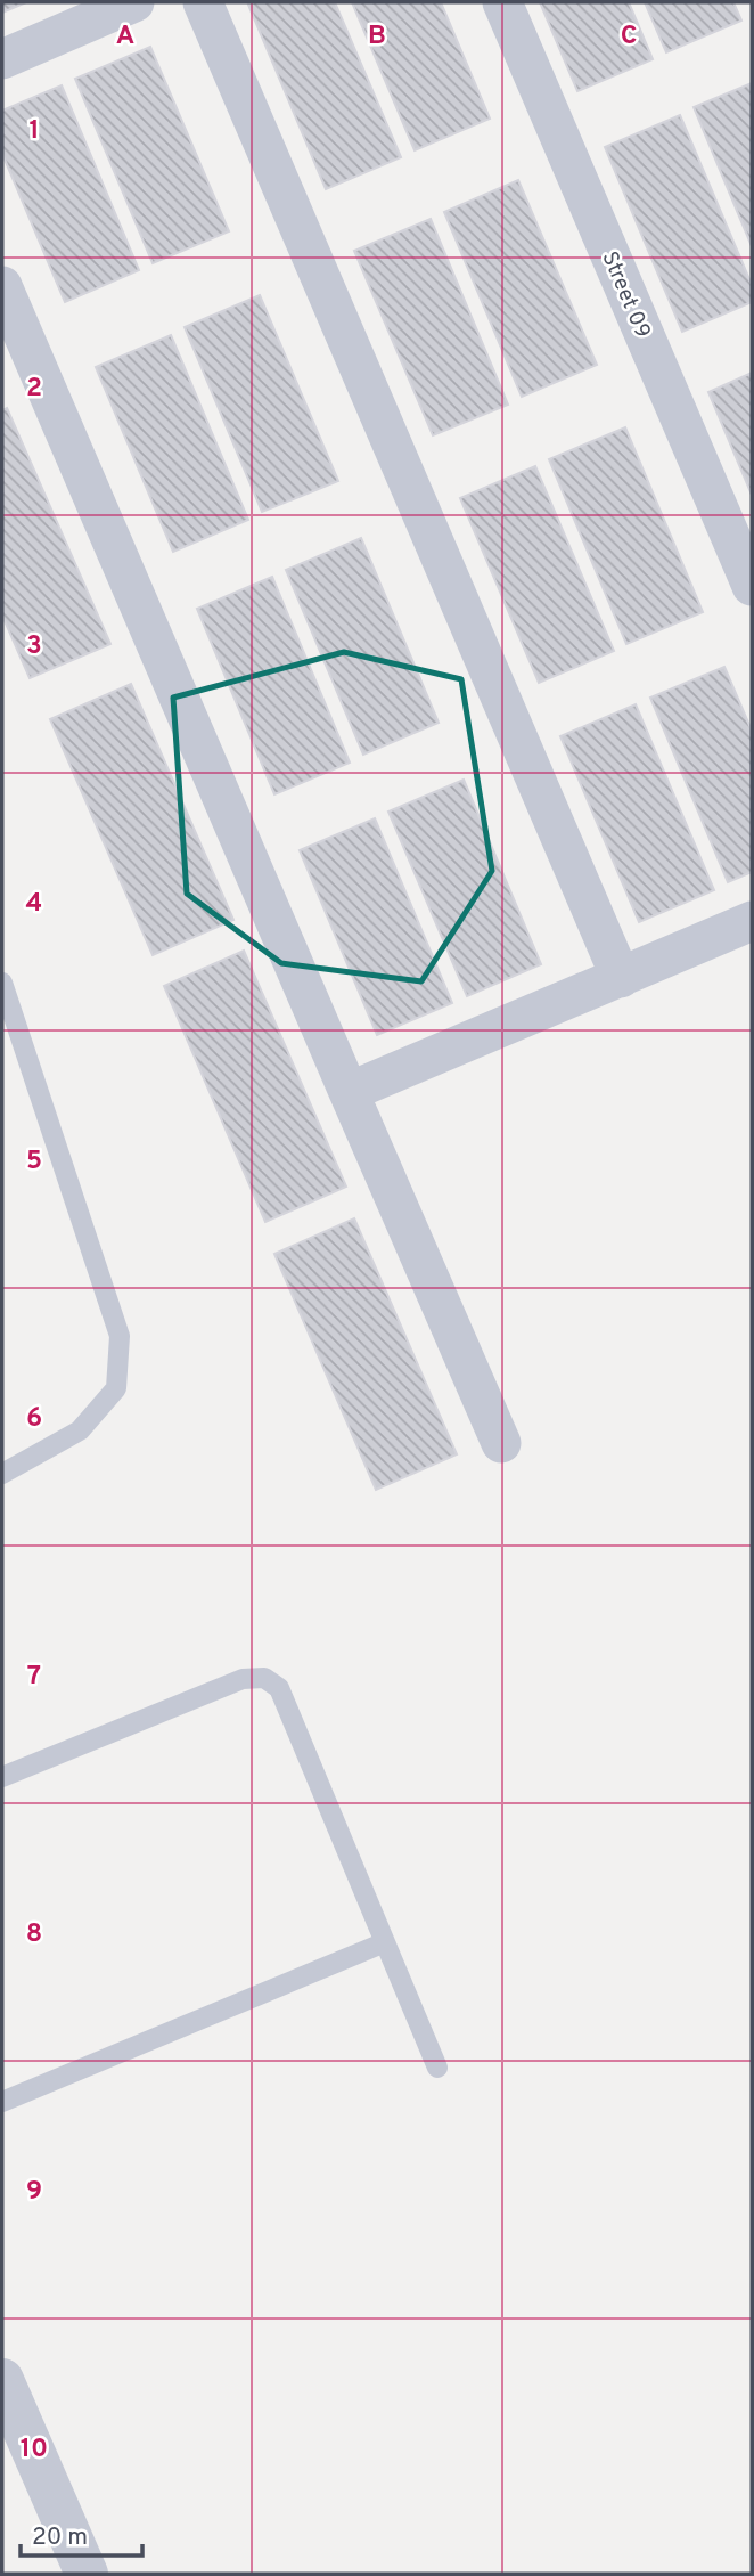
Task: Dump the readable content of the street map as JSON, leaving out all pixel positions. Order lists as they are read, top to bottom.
{
  "streets": {
    "street": ["Street 09"]
  },
  "scale_bar": "20 m",
  "grid": {
    "columns": ["A", "B", "C"],
    "rows": [
      "1",
      "2",
      "3",
      "4",
      "5",
      "6",
      "7",
      "8",
      "9",
      "10"
    ]
  }
}
